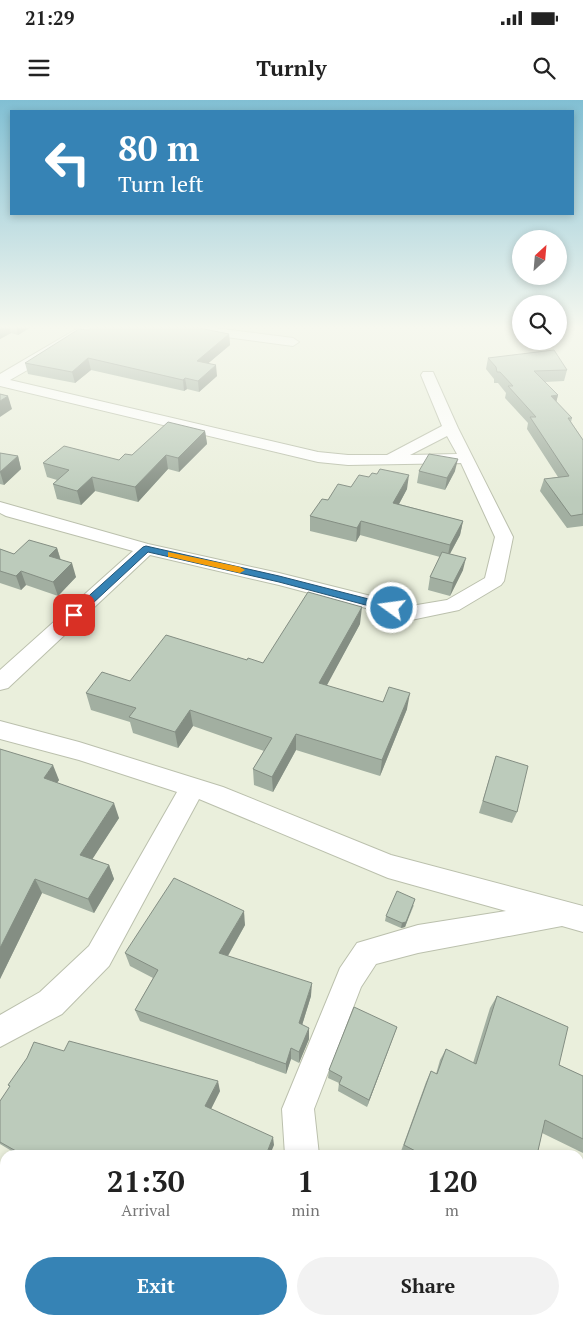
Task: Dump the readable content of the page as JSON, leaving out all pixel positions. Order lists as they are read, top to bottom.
{
  "north": "top right",
  "page": {
    "status": "21:29",
    "header": "Turnly",
    "turn": ["80 m", "Turn left"],
    "eta": [
      "21:30",
      "Arrival",
      "1",
      "min",
      "120",
      "m"
    ],
    "buttons": ["Exit", "Share"]
  }
}
